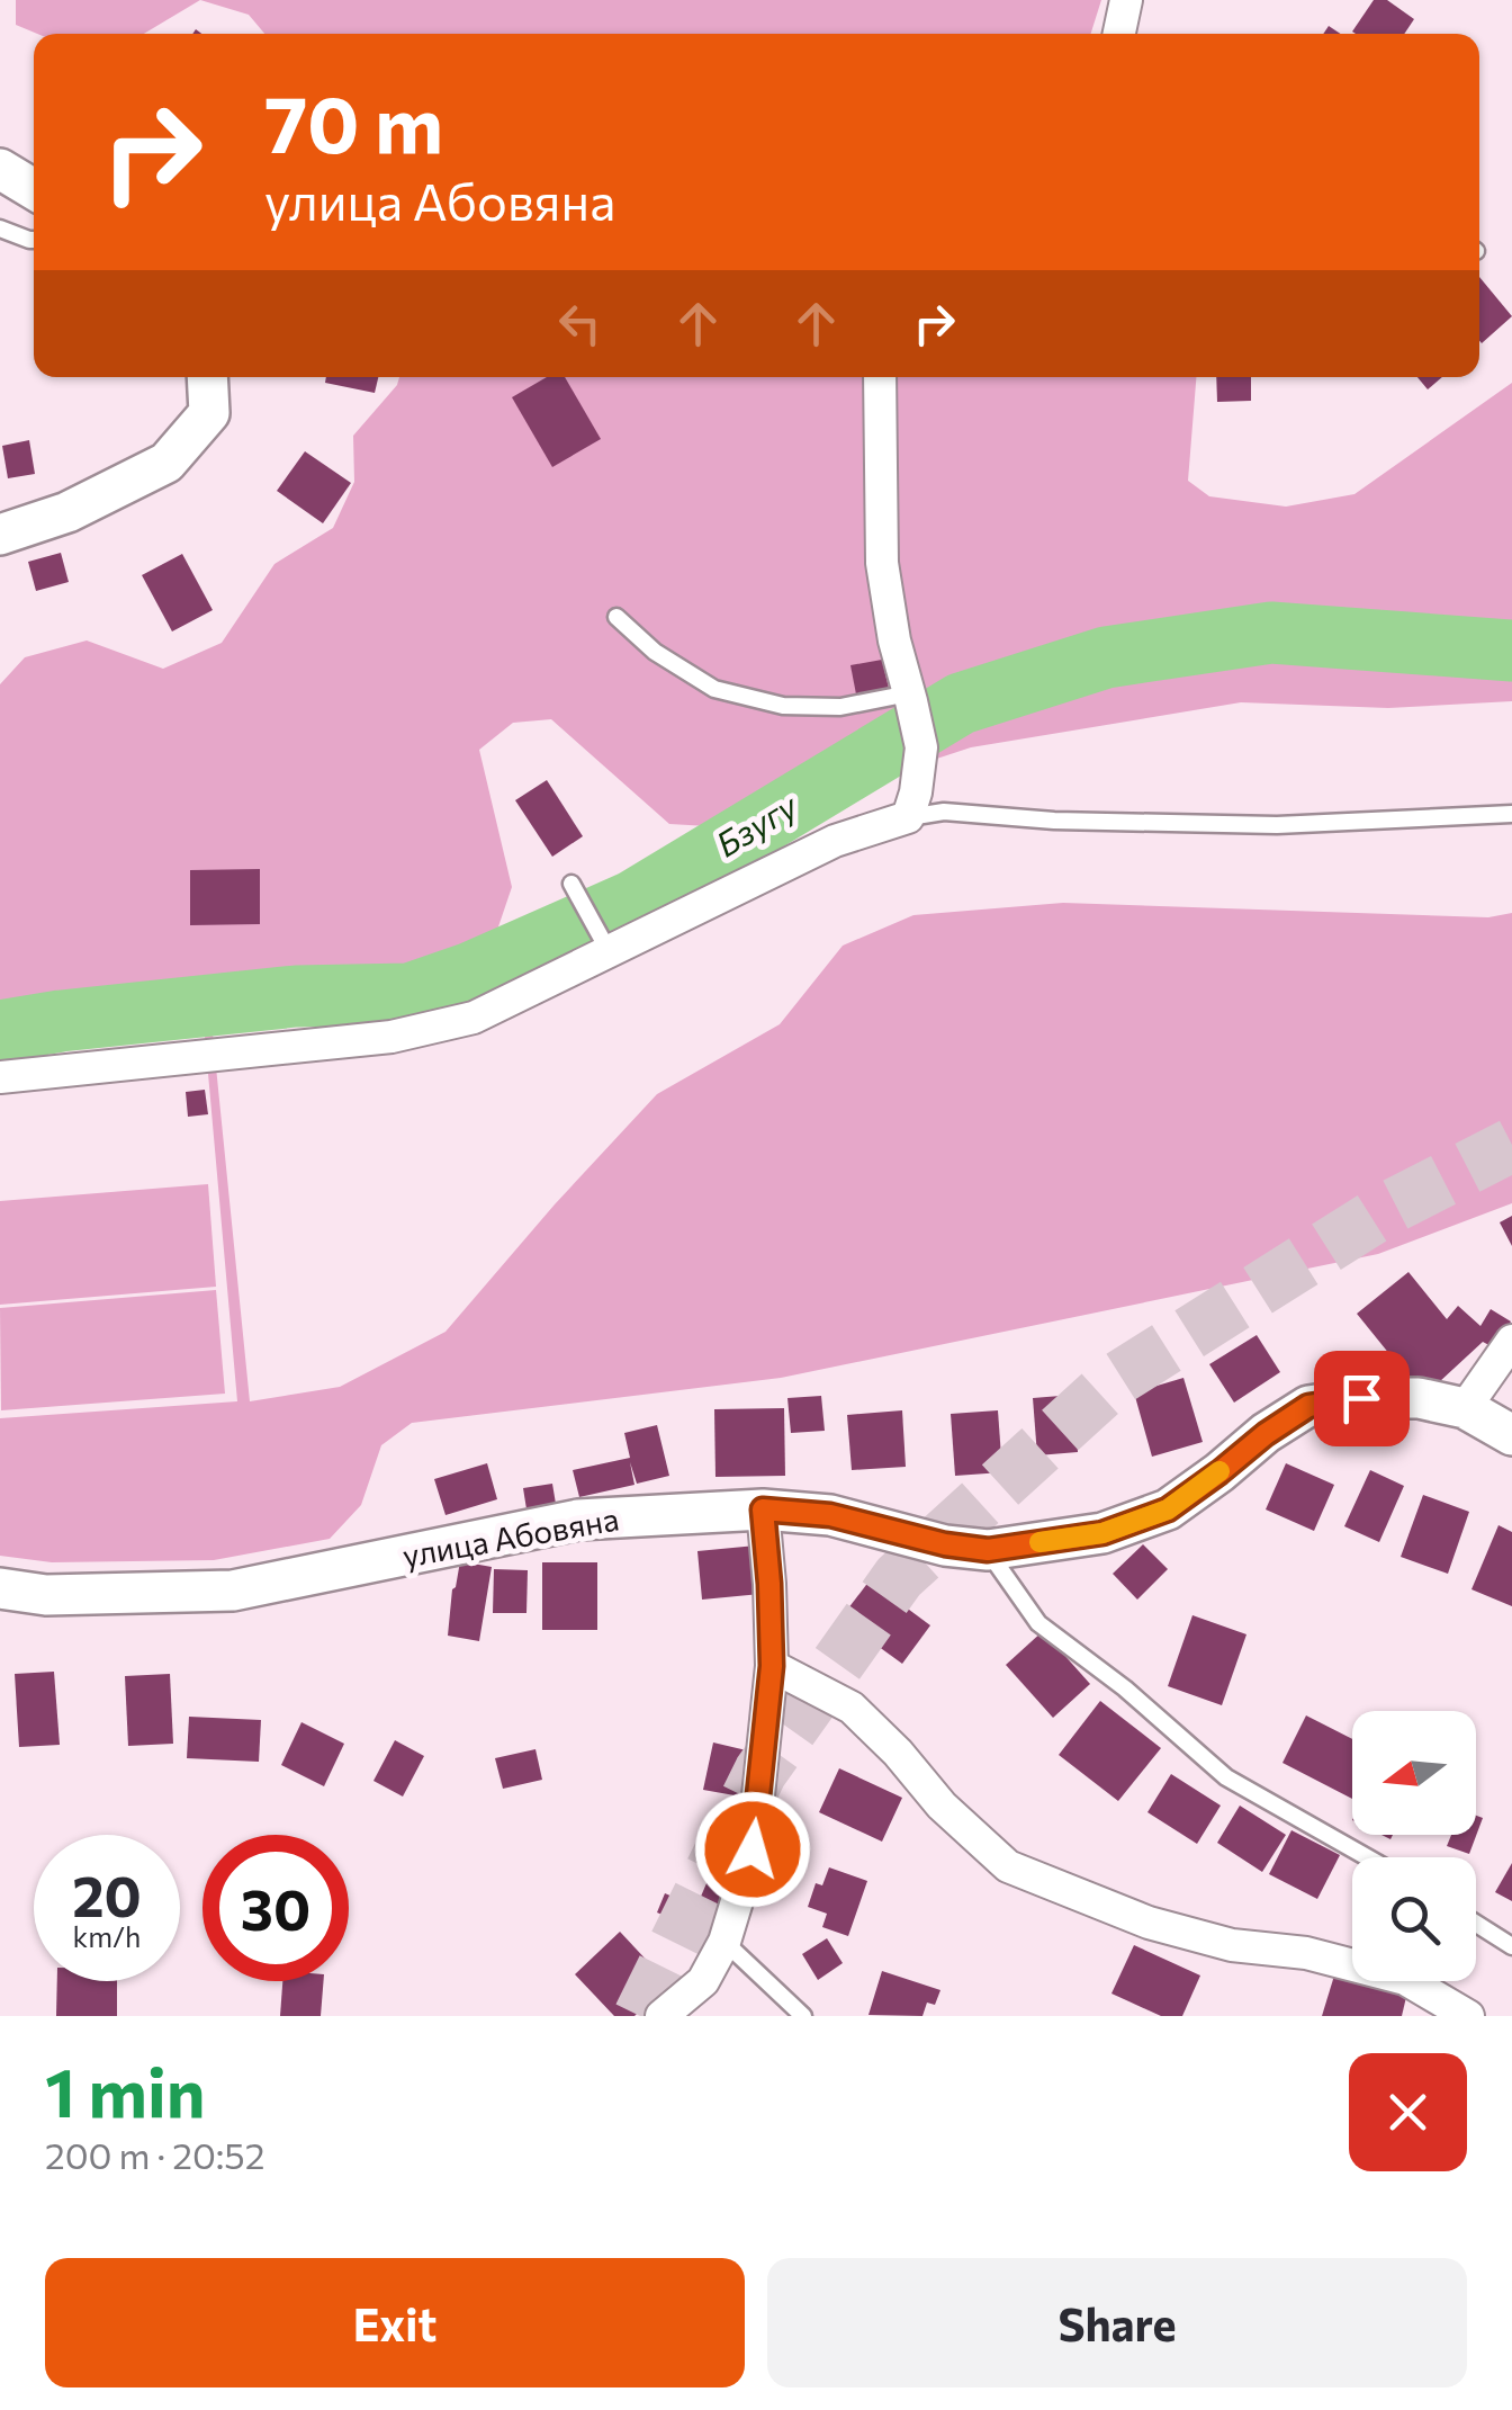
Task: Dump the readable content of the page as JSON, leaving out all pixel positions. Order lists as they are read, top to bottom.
{
  "streets": {
    "street": ["улица Абовяна"]
  },
  "water": ["Бзугу"],
  "north": "left",
  "page": {
    "turn": ["70 m", "улица Абовяна"],
    "speed": "20 km/h",
    "limit": "30",
    "heading": ["1 min", "200 m · 20:52"],
    "buttons": ["Exit", "Share"]
  }
}
